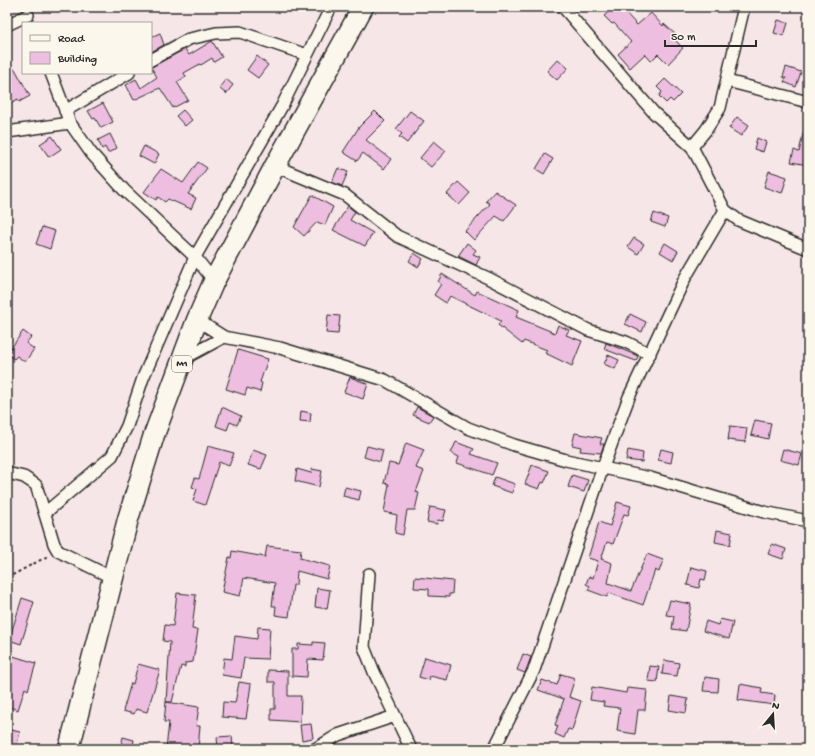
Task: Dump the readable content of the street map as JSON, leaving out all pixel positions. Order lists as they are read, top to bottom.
{
  "streets": {
    "highway": ["M1"]
  },
  "legend": ["Road", "Building"],
  "scale_bar": "50 m",
  "north": "top"
}
